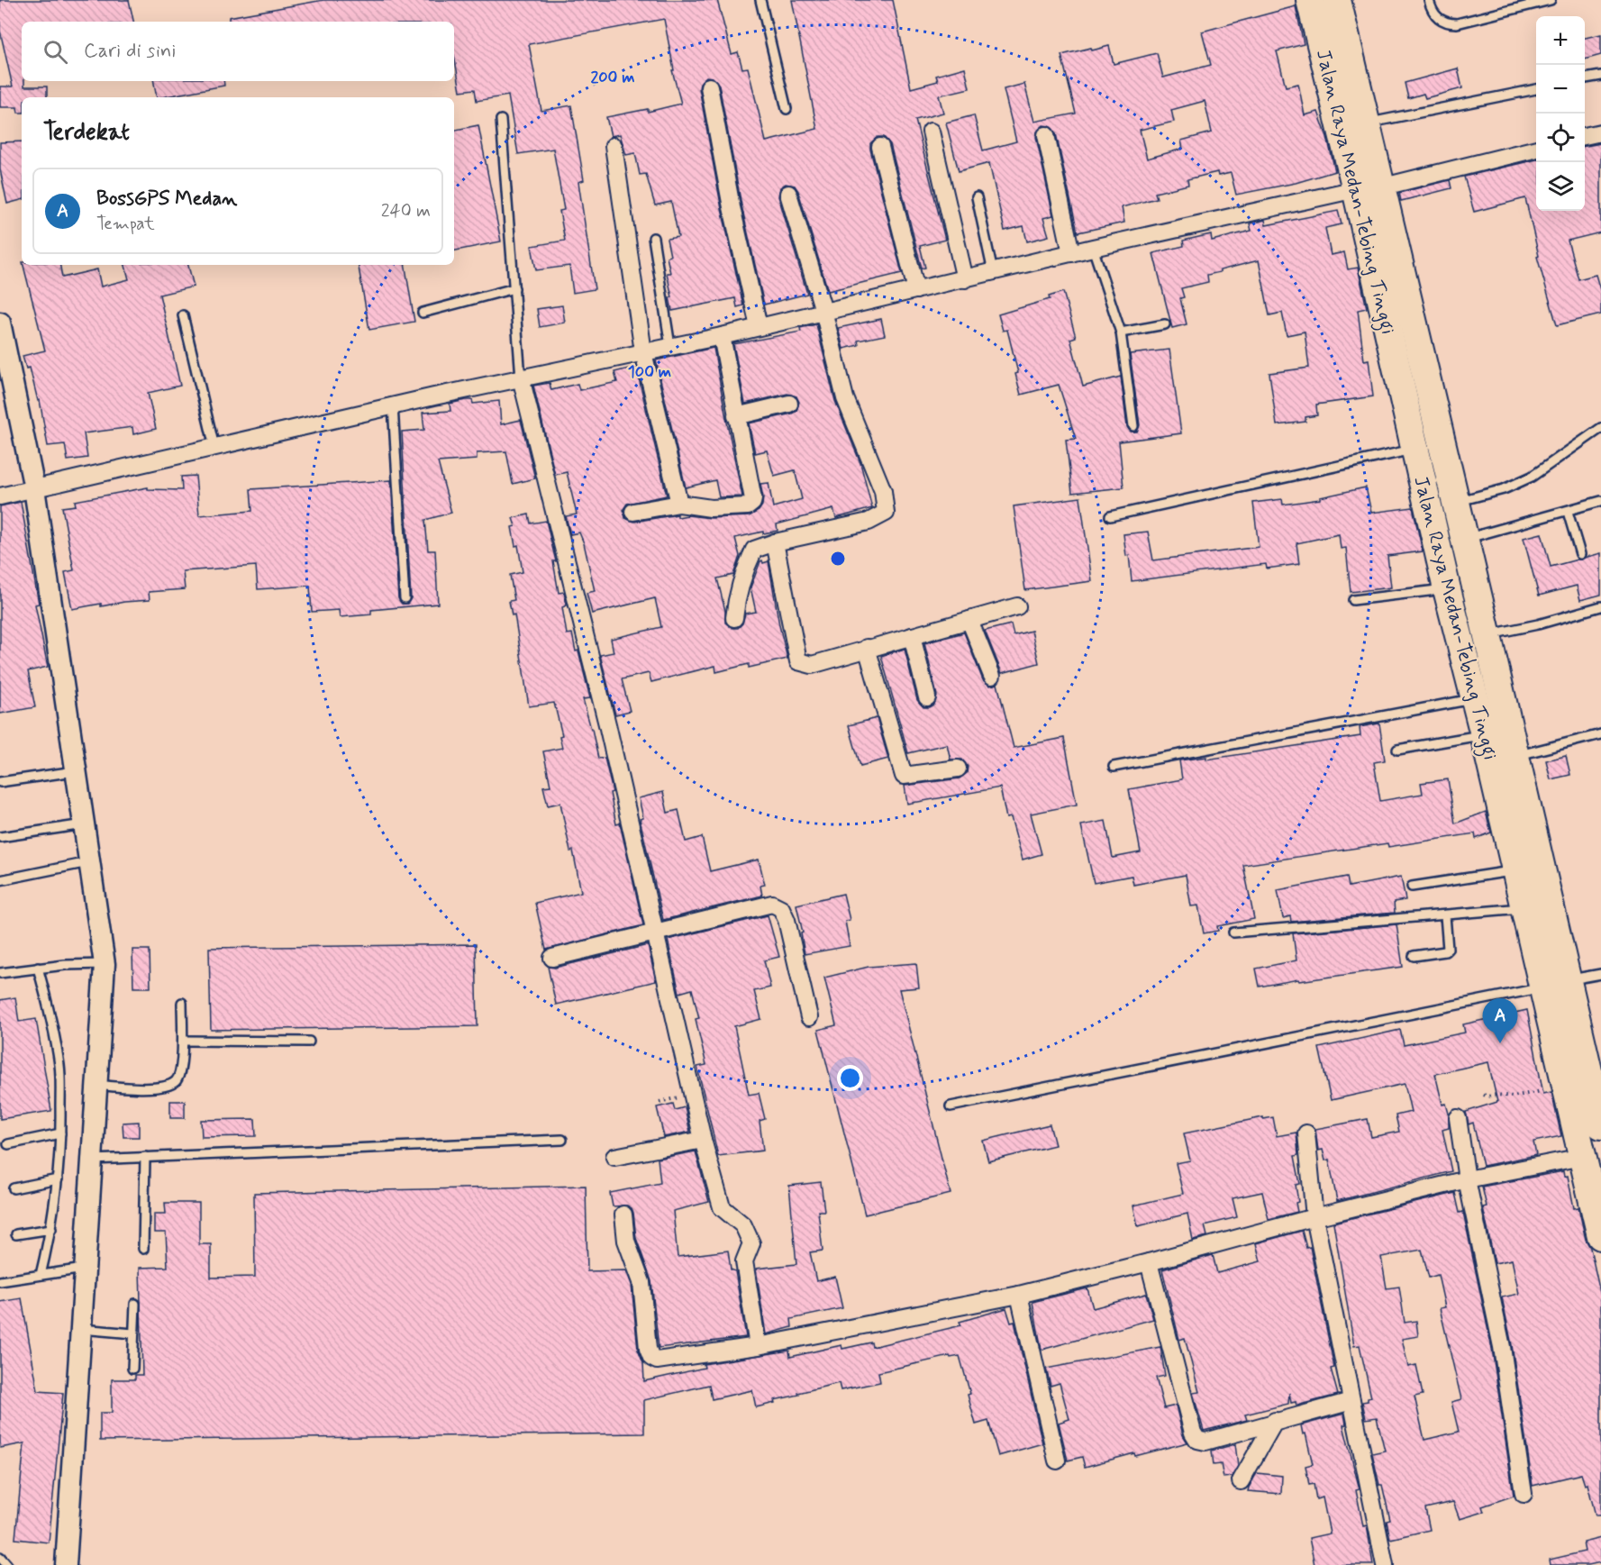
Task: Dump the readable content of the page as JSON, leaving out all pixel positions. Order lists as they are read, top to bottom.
{
  "streets": {
    "highway": ["Jalan Raya Medan-Tebing Tinggi"]
  },
  "page": {
    "map_buttons": ["+", "−"],
    "search": "Cari di sini",
    "heading": "Terdekat",
    "list": [
      {
        "mark": "A",
        "name": "BossGPS Medan",
        "note": "Tempat",
        "value": "240 m"
      }
    ],
    "pins": "A"
  },
  "rings": ["200 m", "100 m"]
}
